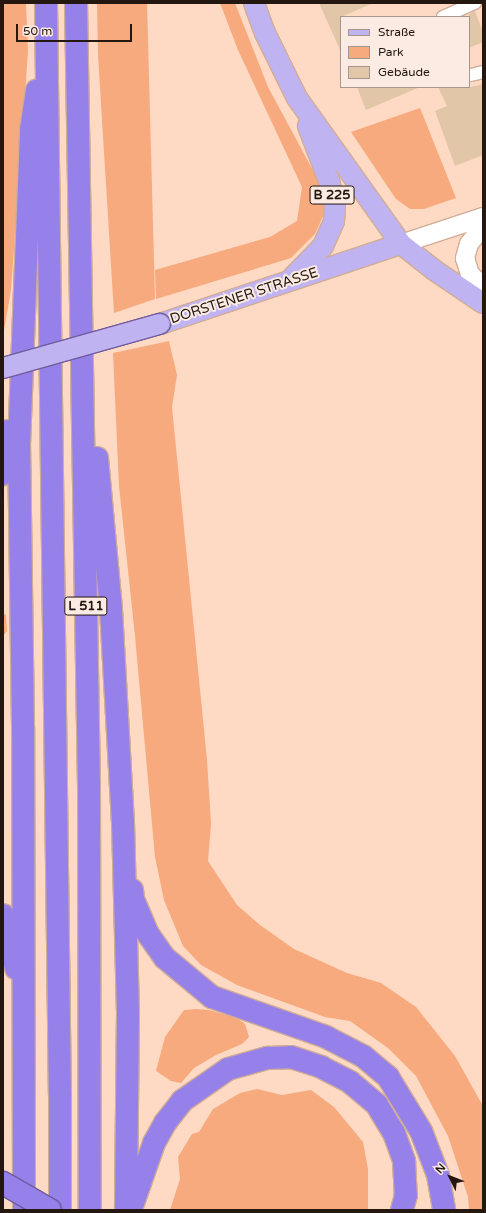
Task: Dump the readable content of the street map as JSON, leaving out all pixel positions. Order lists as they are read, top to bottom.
{
  "streets": {
    "highway": ["L 511"],
    "main road": ["B 225", "DORSTENER STRASSE"]
  },
  "crossings": [
    ["B 225", "DORSTENER STRASSE"]
  ],
  "legend": ["Straße", "Park", "Gebäude"],
  "scale_bar": "50 m",
  "north": "top left"
}
